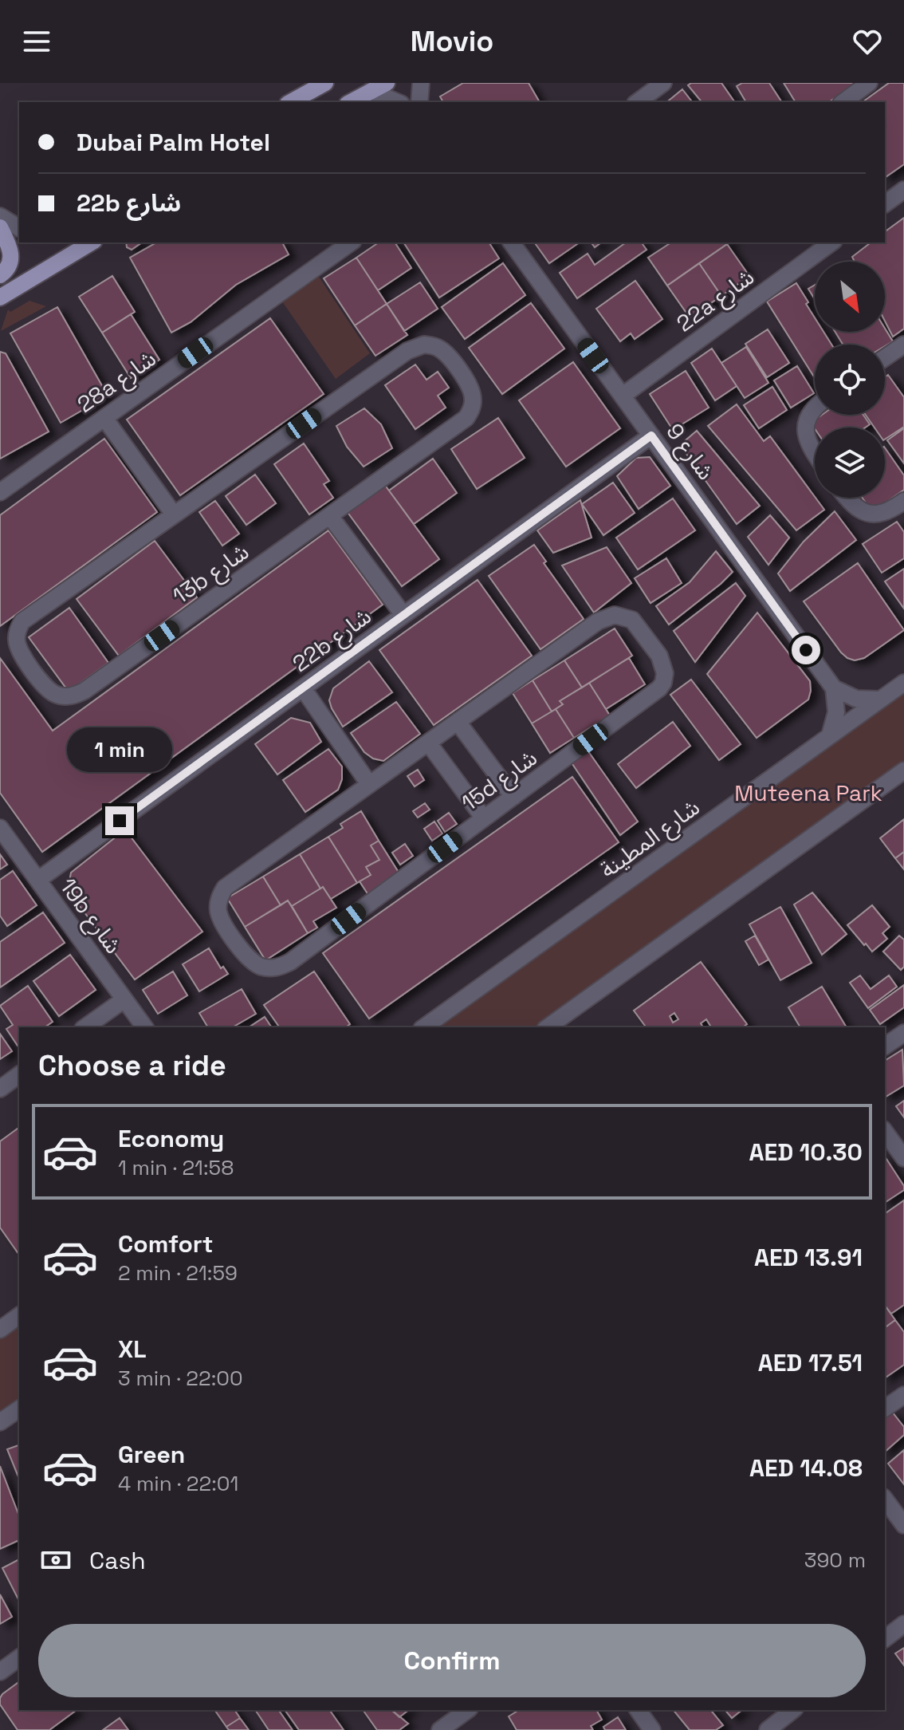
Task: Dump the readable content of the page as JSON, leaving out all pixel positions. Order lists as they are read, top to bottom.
{
  "streets": {
    "street": [
      "22a شارع",
      "28a شارع",
      "شارع 9",
      "13b شارع",
      "22b شارع",
      "15d شارع",
      "شارع المطينة",
      "19b شارع"
    ]
  },
  "crossings": [
    ["22a شارع", "شارع 9"],
    ["شارع 9", "22b شارع"],
    ["22b شارع", "19b شارع"]
  ],
  "parks": ["Muteena Park"],
  "north": "bottom right",
  "page": {
    "header": "Movio",
    "banner": ["Dubai Palm Hotel", "22b شارع"],
    "bubble": "1 min",
    "heading": "Choose a ride",
    "list": [
      {
        "name": "Economy",
        "note": "1 min · 21:58",
        "value": "AED 10.30"
      },
      {
        "name": "Comfort",
        "note": "2 min · 21:59",
        "value": "AED 13.91"
      },
      {
        "name": "XL",
        "note": "3 min · 22:00",
        "value": "AED 17.51"
      },
      {
        "name": "Green",
        "note": "4 min · 22:01",
        "value": "AED 14.08"
      }
    ],
    "pay": ["Cash", "390 m"],
    "buttons": "Confirm"
  }
}
